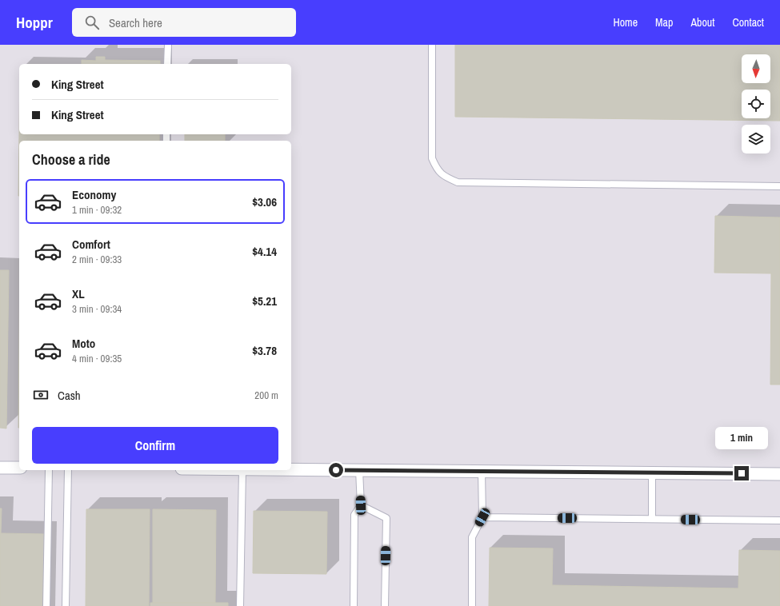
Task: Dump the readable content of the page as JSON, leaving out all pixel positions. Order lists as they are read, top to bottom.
{
  "north": "bottom",
  "page": {
    "header": "Hoppr",
    "search": "Search here",
    "nav": [
      "Home",
      "Map",
      "About",
      "Contact"
    ],
    "banner": ["King Street", "King Street"],
    "heading": "Choose a ride",
    "list": [
      {
        "name": "Economy",
        "note": "1 min · 09:32",
        "value": "$3.06"
      },
      {
        "name": "Comfort",
        "note": "2 min · 09:33",
        "value": "$4.14"
      },
      {
        "name": "XL",
        "note": "3 min · 09:34",
        "value": "$5.21"
      },
      {
        "name": "Moto",
        "note": "4 min · 09:35",
        "value": "$3.78"
      }
    ],
    "pay": ["Cash", "200 m"],
    "buttons": "Confirm",
    "bubble": "1 min"
  }
}
